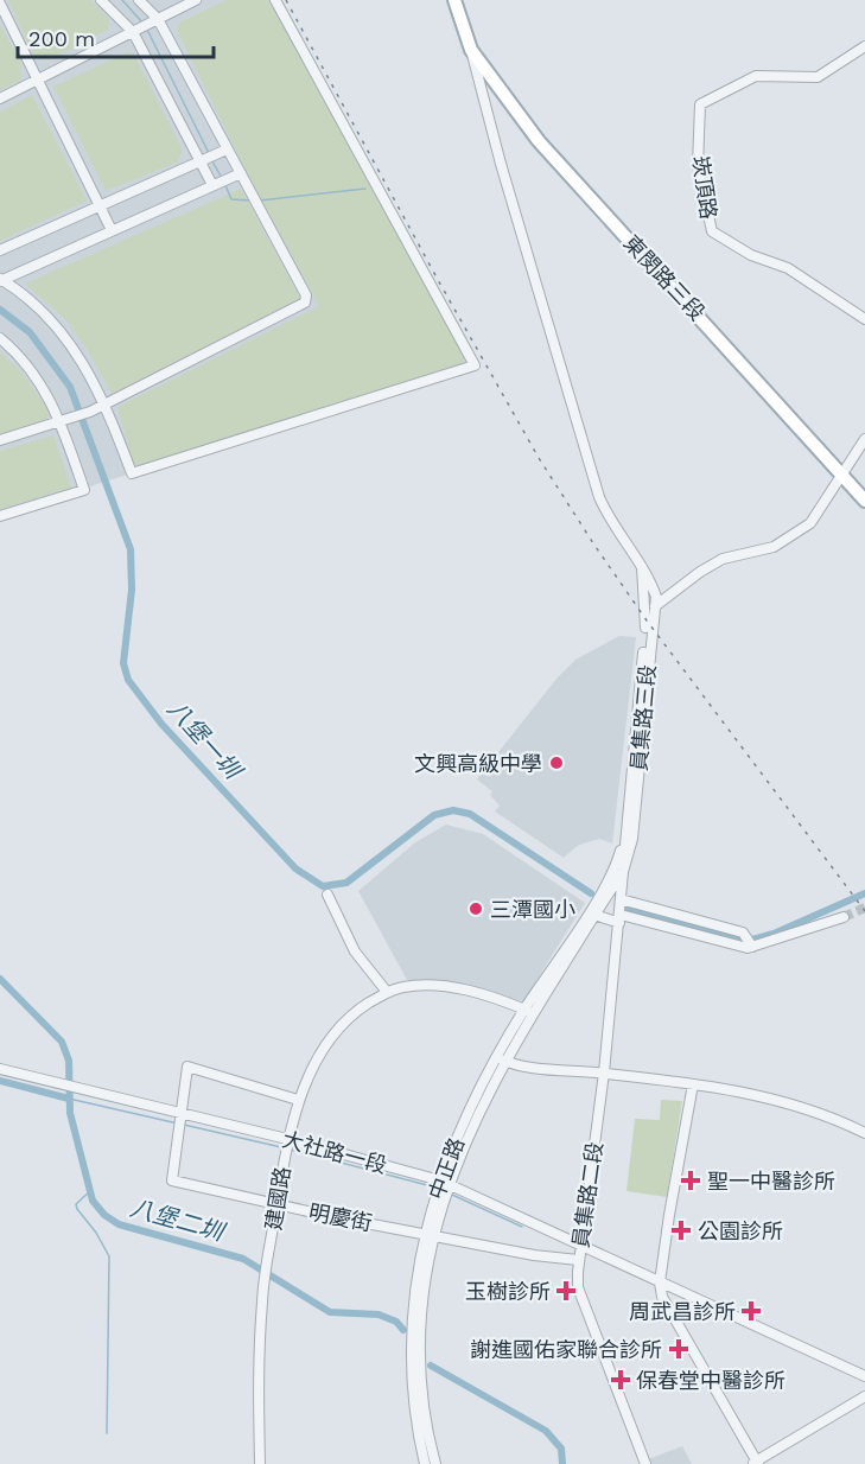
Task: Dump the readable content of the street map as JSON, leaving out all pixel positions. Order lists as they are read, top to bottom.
{
  "streets": {
    "main road": ["東閔路三段"],
    "street": [
      "崁頂路",
      "員集路三段",
      "大社路一段",
      "中正路",
      "員集路二段",
      "建國路",
      "明慶街"
    ]
  },
  "crossings": [
    ["東閔路三段", "員集路三段"],
    ["大社路一段", "中正路"],
    ["大社路一段", "員集路二段"],
    ["大社路一段", "建國路"],
    ["大社路一段", "明慶街"],
    ["中正路", "建國路"],
    ["中正路", "明慶街"],
    ["員集路二段", "明慶街"],
    ["建國路", "明慶街"]
  ],
  "water": ["八堡一圳", "八堡二圳"],
  "places": {
    "other": ["文興高級中學", "三潭國小"],
    "health": [
      "聖一中醫診所",
      "公園診所",
      "玉樹診所",
      "周武昌診所",
      "謝進國佑家聯合診所",
      "保春堂中醫診所"
    ]
  },
  "scale_bar": "200 m"
}
